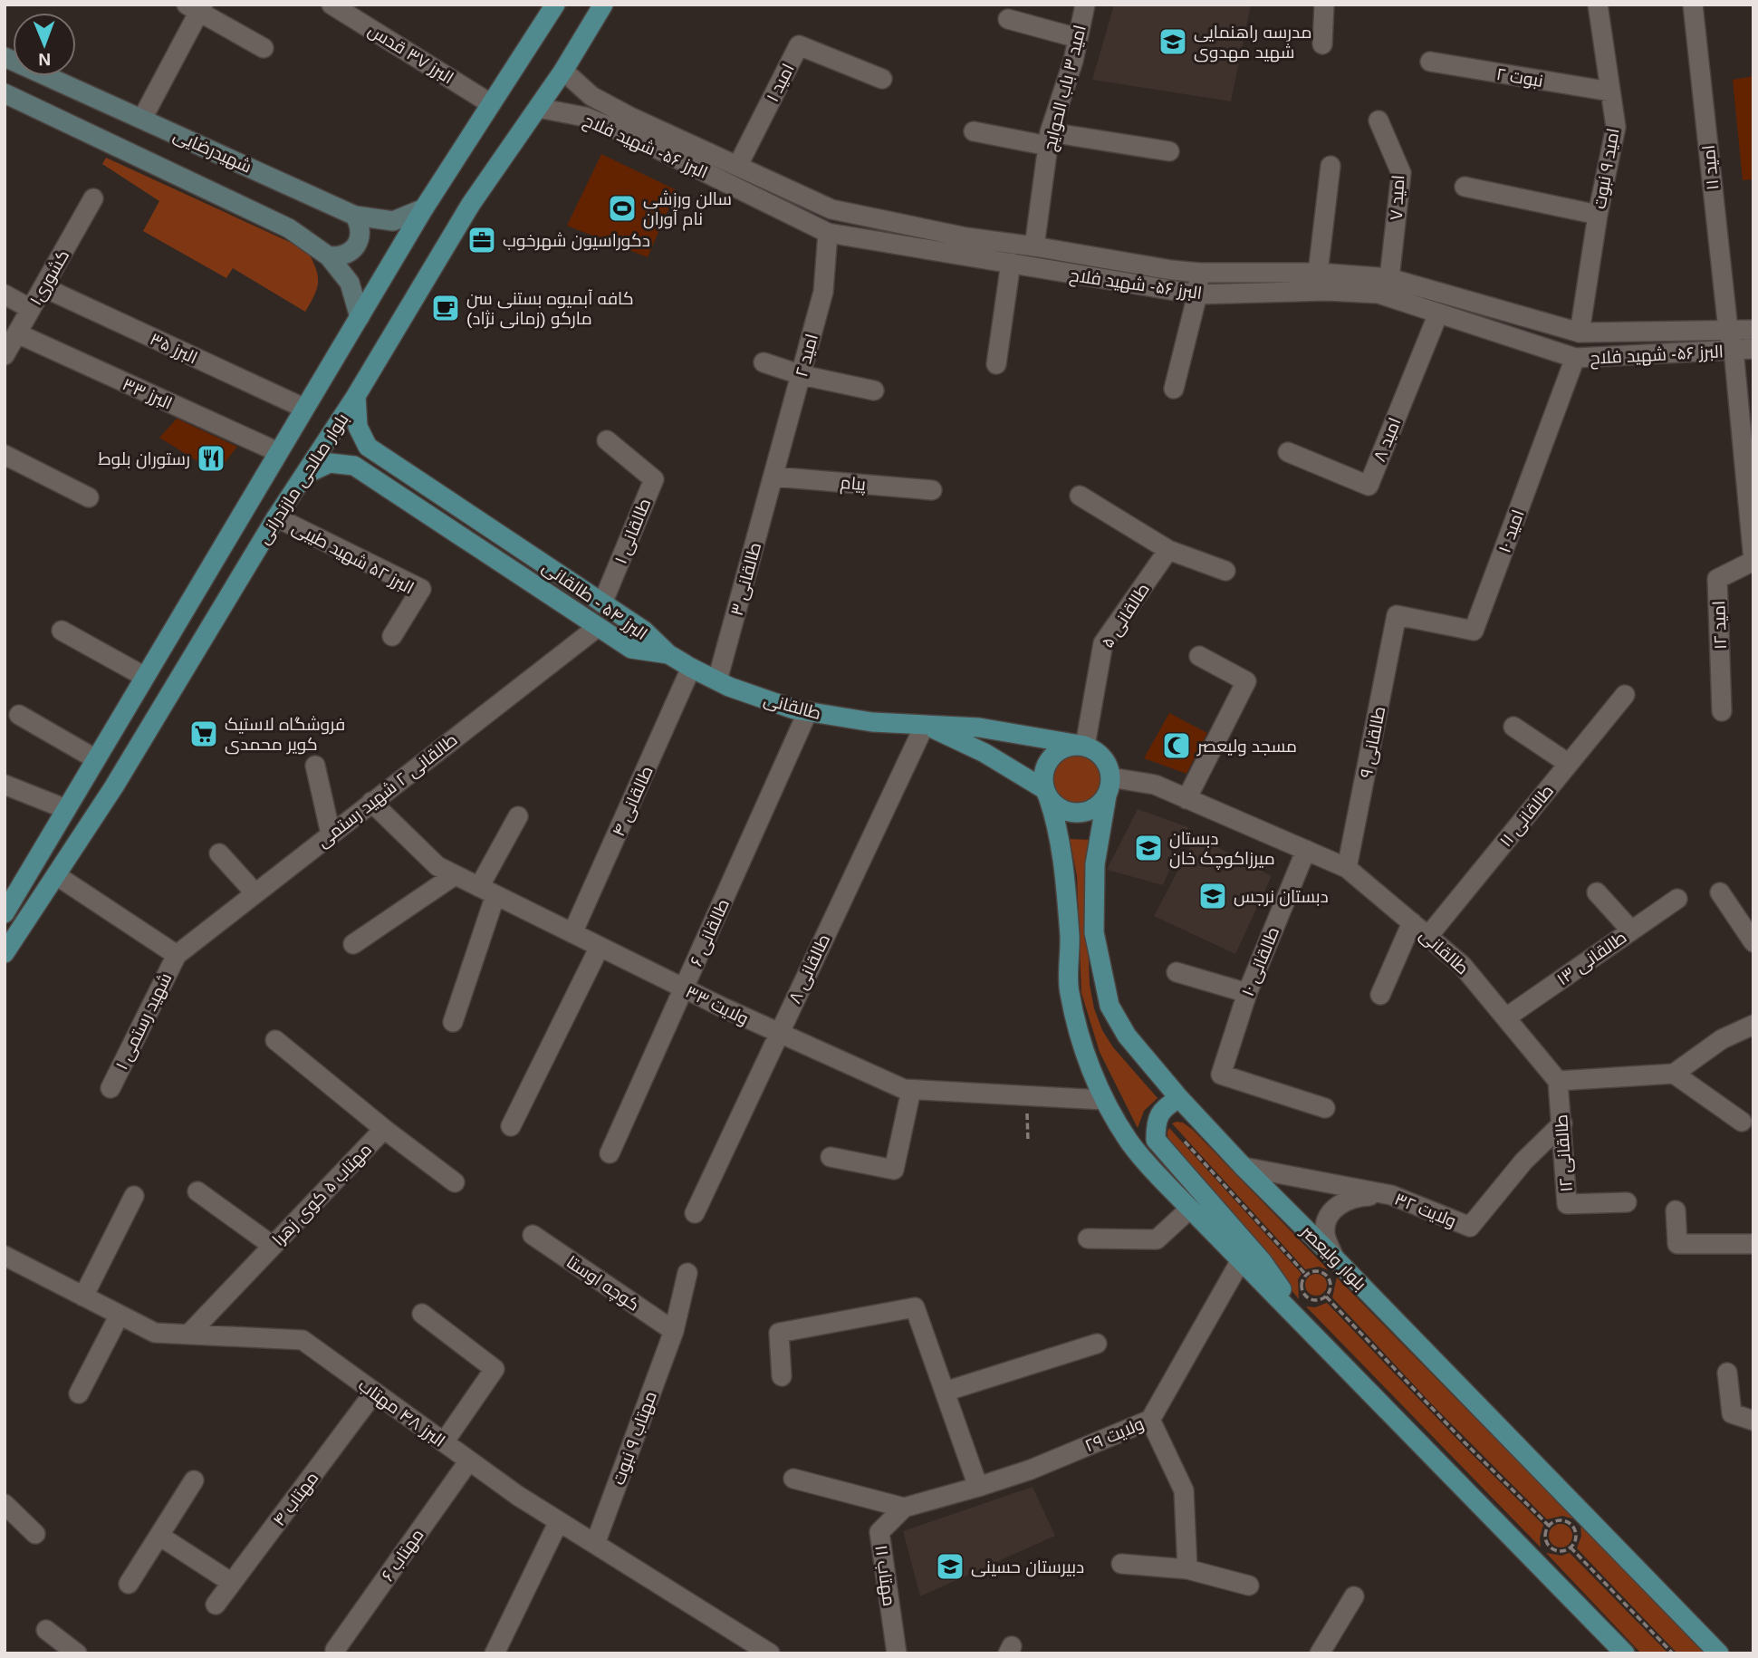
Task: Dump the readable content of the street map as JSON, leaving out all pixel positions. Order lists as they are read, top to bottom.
{
  "streets": {
    "main road": [
      "شهیدرضایی",
      "بلوار صالحی مازندرانی",
      "البرز ۵۴ - طالقانی",
      "طالقانی",
      "بلوار ولیعصر"
    ],
    "street": [
      "البرز ۳۷ قدس",
      "نبوت ۲",
      "امید ۱",
      "امید ۳ باب الحوایج",
      "البرز ۵۶- شهید فلاح",
      "امید ۱۱",
      "امید ۹ نبوت",
      "امید ۷",
      "کشوری۱",
      "البرز ۳۵",
      "امید ۲",
      "البرز ۳۳",
      "امید ۸",
      "پیام",
      "طالقانی ۱",
      "امید ۱۰",
      "البرز ۵۲ شهید طیبی",
      "طالقانی ۳",
      "طالقانی ۵",
      "امید ۱۲",
      "طالقانی ۹",
      "طالقانی ۲ شهید رستمی",
      "طالقانی ۴",
      "طالقانی ۱۱",
      "طالقانی ۶",
      "طالقانی ۱۳",
      "طالقانی ۱۰",
      "طالقانی ۸",
      "ولایت ٣۳",
      "شهید رستمی ۱",
      "طالقانی ۱۲",
      "مهتاب ۵ کوی زهرا",
      "ولایت ۳۲",
      "کوچه اوستا",
      "البرز ۴۸ مهتاب",
      "ولایت ٢٩",
      "مهتاب ۹ نبوت",
      "مهتاب ۴",
      "مهتاب ۶",
      "مهتاب ۱۱"
    ]
  },
  "crossings": [
    ["البرز ۳۷ قدس", "بلوار صالحی مازندرانی"],
    ["نبوت ۲", "امید ۹ نبوت"],
    ["امید ۱", "البرز ۵۶- شهید فلاح"],
    ["امید ۳ باب الحوایج", "البرز ۵۶- شهید فلاح"],
    ["البرز ۵۶- شهید فلاح", "امید ۱۱"],
    ["البرز ۵۶- شهید فلاح", "امید ۹ نبوت"],
    ["البرز ۵۶- شهید فلاح", "امید ۷"],
    ["البرز ۵۶- شهید فلاح", "امید ۲"],
    ["البرز ۵۶- شهید فلاح", "امید ۸"],
    ["البرز ۵۶- شهید فلاح", "بلوار صالحی مازندرانی"],
    ["البرز ۵۶- شهید فلاح", "امید ۱۰"],
    ["البرز ۵۶- شهید فلاح", "امید ۱۲"],
    ["شهیدرضایی", "بلوار صالحی مازندرانی"],
    ["امید ۱۱", "امید ۱۲"],
    ["کشوری۱", "البرز ۳۵"],
    ["کشوری۱", "البرز ۳۳"],
    ["البرز ۳۵", "بلوار صالحی مازندرانی"],
    ["امید ۲", "پیام"],
    ["امید ۲", "طالقانی ۳"],
    ["البرز ۳۳", "بلوار صالحی مازندرانی"],
    ["بلوار صالحی مازندرانی", "البرز ۵۲ شهید طیبی"],
    ["بلوار صالحی مازندرانی", "البرز ۵۴ - طالقانی"],
    ["پیام", "طالقانی ۳"],
    ["طالقانی ۱", "البرز ۵۴ - طالقانی"],
    ["امید ۱۰", "طالقانی ۹"],
    ["طالقانی ۳", "طالقانی"],
    ["البرز ۵۴ - طالقانی", "طالقانی"],
    ["البرز ۵۴ - طالقانی", "طالقانی ۲ شهید رستمی"],
    ["طالقانی ۵", "طالقانی"],
    ["طالقانی ۵", "بلوار ولیعصر"],
    ["طالقانی", "طالقانی ۹"],
    ["طالقانی", "طالقانی ۴"],
    ["طالقانی", "طالقانی ۱۱"],
    ["طالقانی", "طالقانی ۶"],
    ["طالقانی", "طالقانی ۱۳"],
    ["طالقانی", "طالقانی ۱۰"],
    ["طالقانی", "طالقانی ۸"],
    ["طالقانی", "طالقانی ۱۲"],
    ["طالقانی", "بلوار ولیعصر"],
    ["طالقانی ۲ شهید رستمی", "ولایت ٣۳"],
    ["طالقانی ۲ شهید رستمی", "شهید رستمی ۱"],
    ["طالقانی ۴", "ولایت ٣۳"],
    ["طالقانی ۶", "ولایت ٣۳"],
    ["طالقانی ۸", "ولایت ٣۳"],
    ["طالقانی ۱۲", "ولایت ۳۲"],
    ["مهتاب ۵ کوی زهرا", "البرز ۴۸ مهتاب"],
    ["ولایت ۳۲", "بلوار ولیعصر"],
    ["کوچه اوستا", "مهتاب ۹ نبوت"],
    ["البرز ۴۸ مهتاب", "مهتاب ۹ نبوت"],
    ["البرز ۴۸ مهتاب", "مهتاب ۴"],
    ["البرز ۴۸ مهتاب", "مهتاب ۶"],
    ["ولایت ٢٩", "مهتاب ۱۱"]
  ],
  "places": {
    "school or university": [
      "مدرسه راهنمایی شهید مهدوی",
      "دبستان میرزاکوچک خان",
      "دبستان نرجس",
      "دبیرستان حسینی"
    ],
    "sports": ["سالن ورزشی نام آوران"],
    "office": ["دکوراسیون شهرخوب"],
    "cafe": ["کافه آبمیوه بستنی سن مارکو (زمانی نژاد)"],
    "restaurant": ["رستوران بلوط"],
    "supermarket": ["فروشگاه لاستیک کویر محمدی"],
    "mosque": ["مسجد ولیعصر"]
  },
  "north": "bottom"
}
